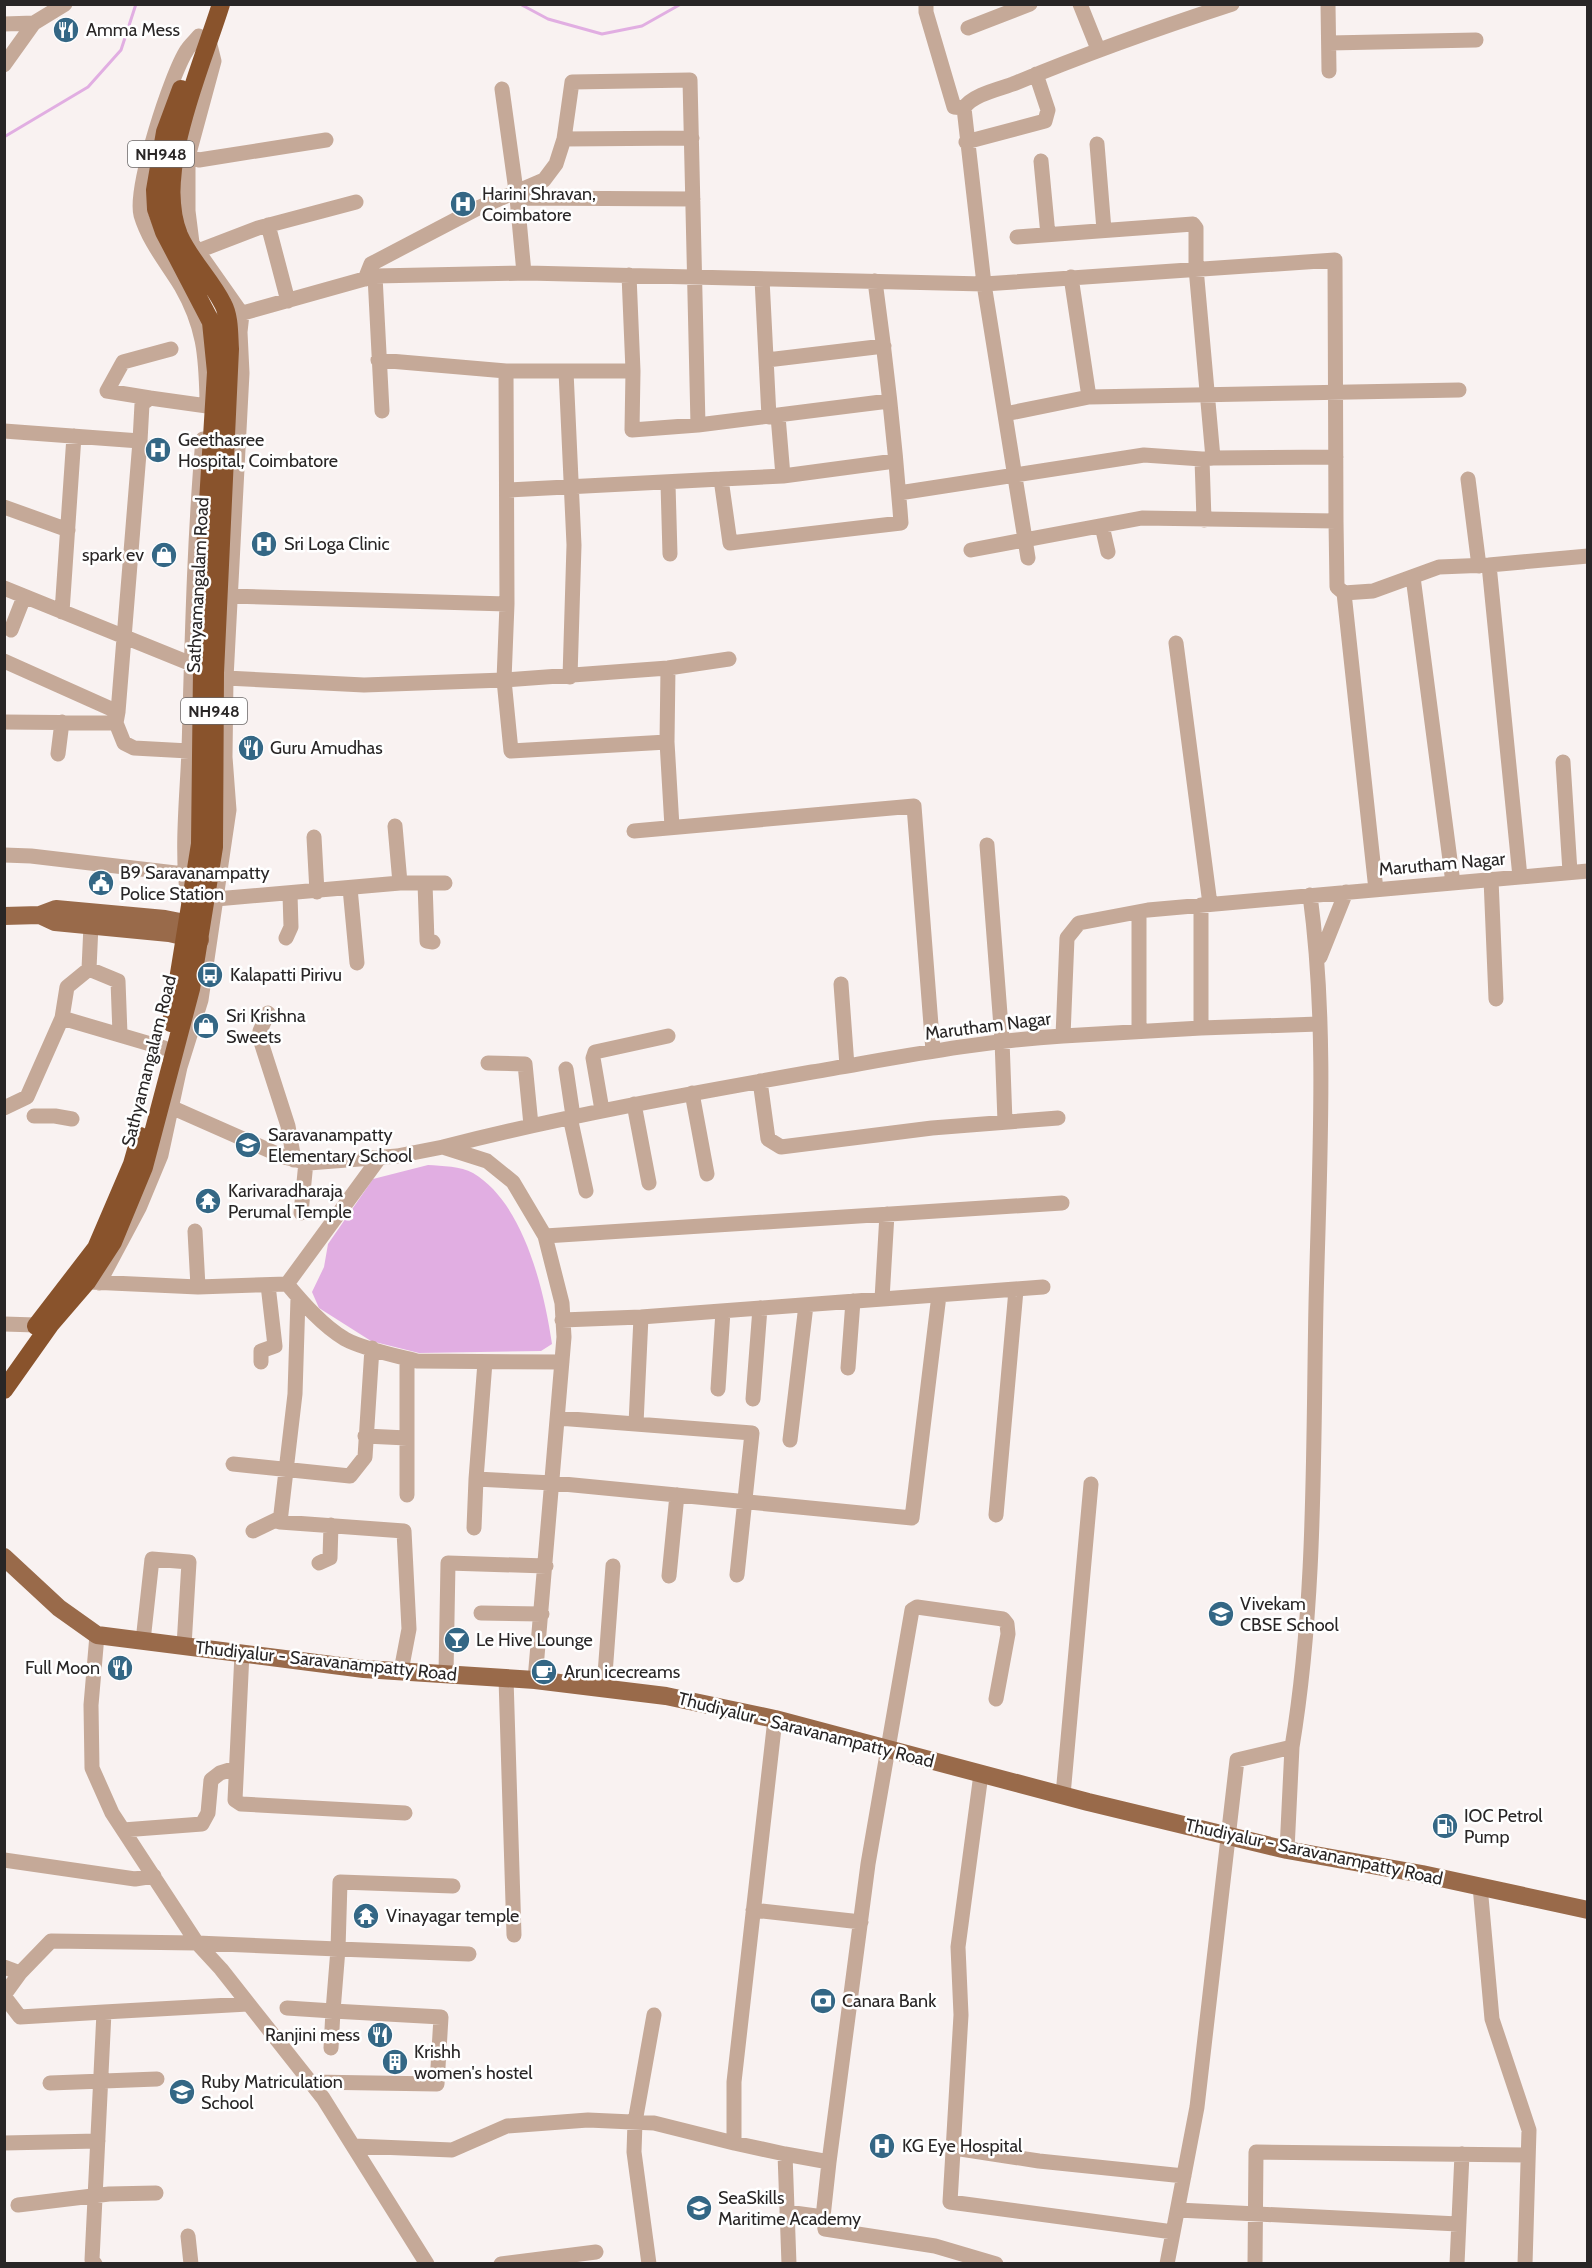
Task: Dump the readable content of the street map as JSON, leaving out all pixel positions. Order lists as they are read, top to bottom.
{
  "streets": {
    "highway": ["NH948", "Sathyamangalam Road"],
    "main road": ["Thudiyalur - Saravanampatty Road"],
    "street": ["Marutham Nagar"]
  },
  "crossings": [
    ["NH948", "Sathyamangalam Road"]
  ],
  "places": {
    "restaurant": [
      "Amma Mess",
      "Guru Amudhas",
      "Full Moon",
      "Ranjini mess"
    ],
    "hospital": [
      "Harini Shravan, Coimbatore",
      "Geethasree Hospital, Coimbatore",
      "Sri Loga Clinic",
      "KG Eye Hospital"
    ],
    "shop": ["spark ev", "Sri Krishna Sweets"],
    "public building": ["B9 Saravanampatty Police Station"],
    "bus stop": ["Kalapatti Pirivu"],
    "school or university": [
      "Saravanampatty Elementary School",
      "Vivekam CBSE School",
      "Ruby Matriculation School",
      "SeaSkills Maritime Academy"
    ],
    "temple": ["Karivaradharaja Perumal Temple", "Vinayagar temple"],
    "bar": ["Le Hive Lounge"],
    "cafe": ["Arun icecreams"],
    "fuel station": ["IOC Petrol Pump"],
    "bank": ["Canara Bank"],
    "building": ["Krishh women's hostel"]
  }
}
